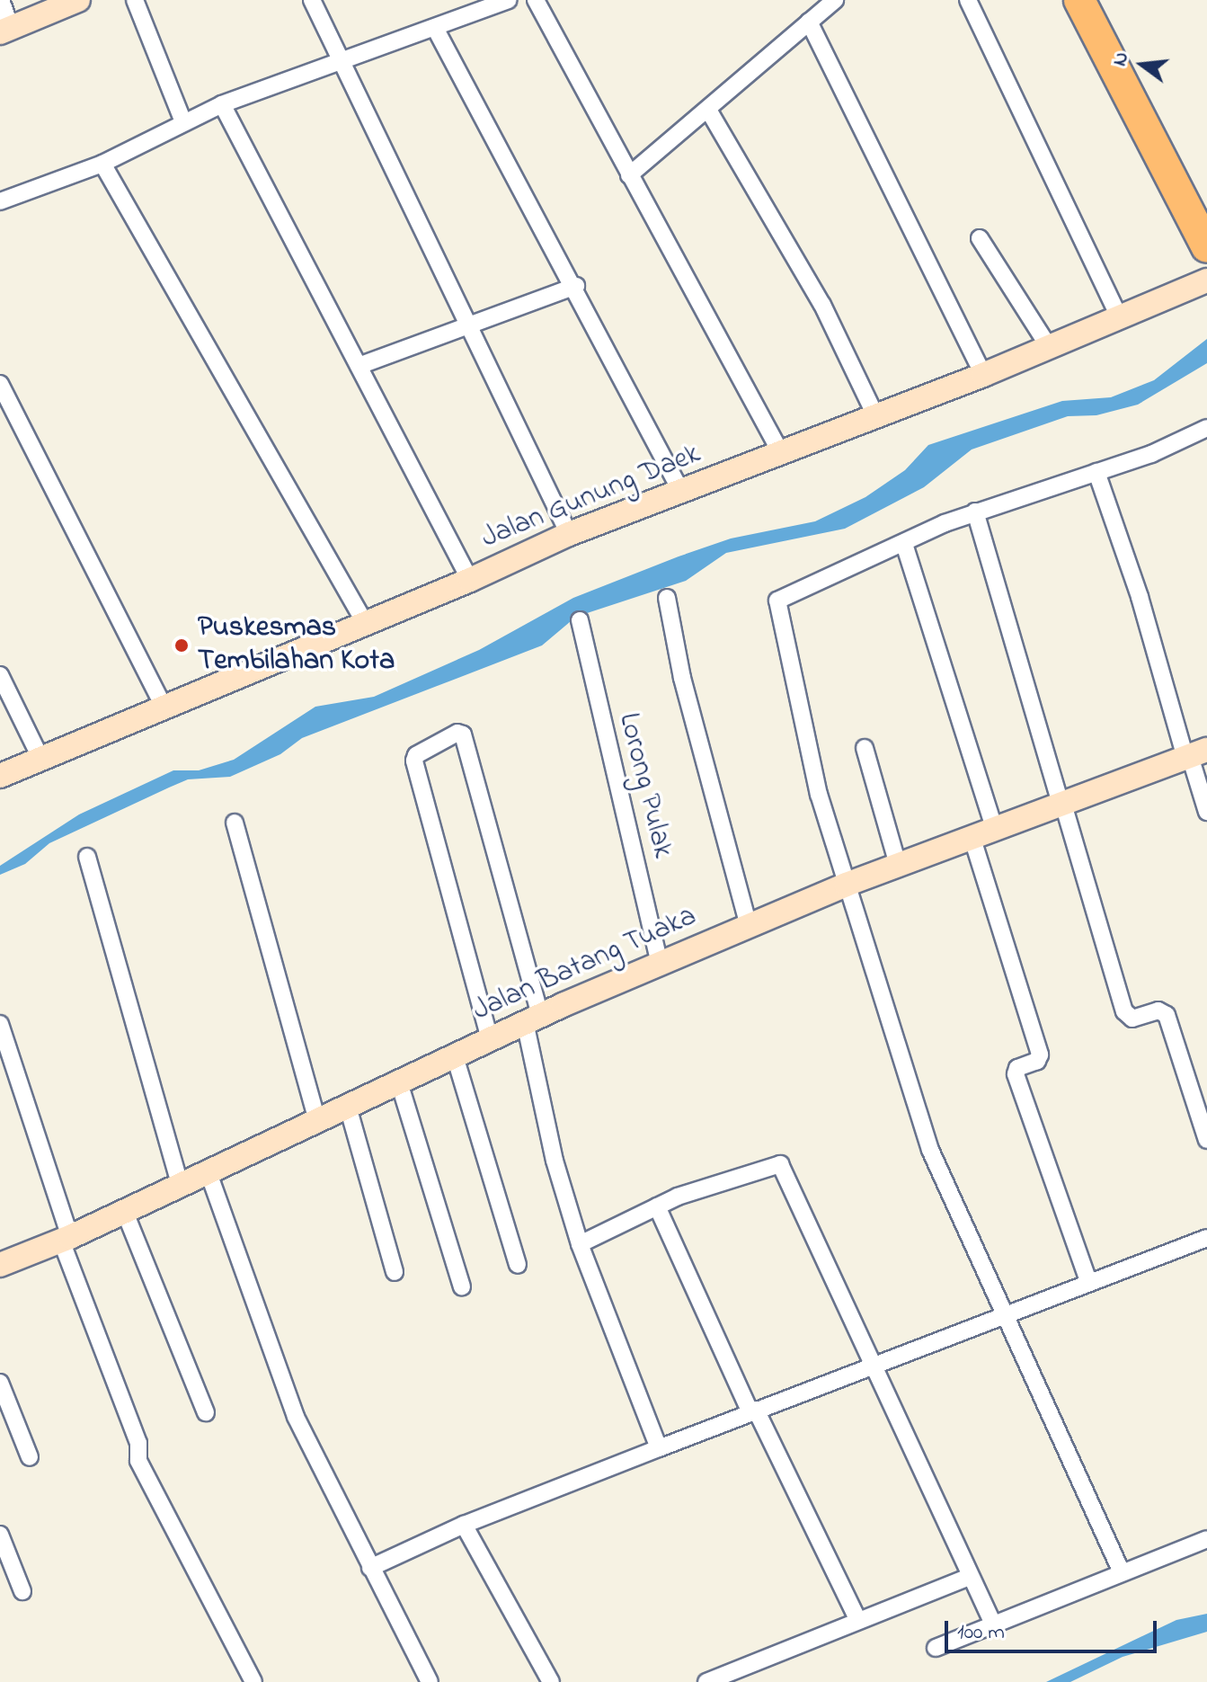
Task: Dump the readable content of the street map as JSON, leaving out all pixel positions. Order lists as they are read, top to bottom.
{
  "streets": {
    "street": ["Jalan Gunung Daek", "Lorong Pulak", "Jalan Batang Tuaka"]
  },
  "crossings": [
    ["Lorong Pulak", "Jalan Batang Tuaka"]
  ],
  "places": ["Puskesmas Tembilahan Kota"],
  "scale_bar": "100 m",
  "north": "left"
}
